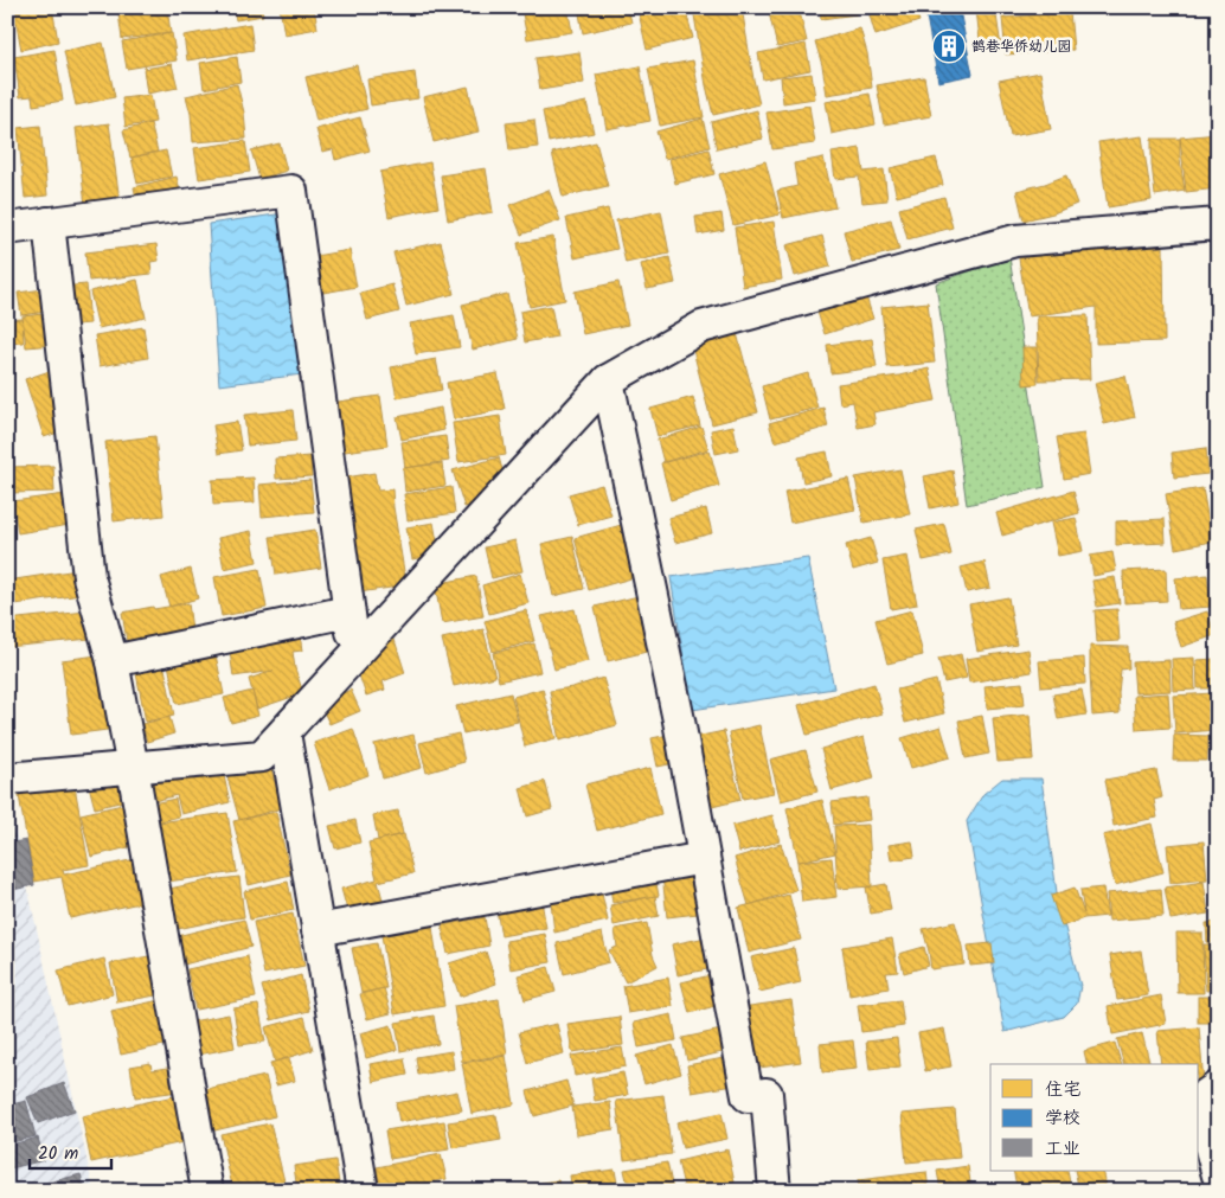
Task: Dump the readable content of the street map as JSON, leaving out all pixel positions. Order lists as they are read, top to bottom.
{
  "places": {
    "building": ["鹊巷华侨幼儿园"]
  },
  "legend": ["住宅", "学校", "工业"],
  "scale_bar": "20 m"
}
